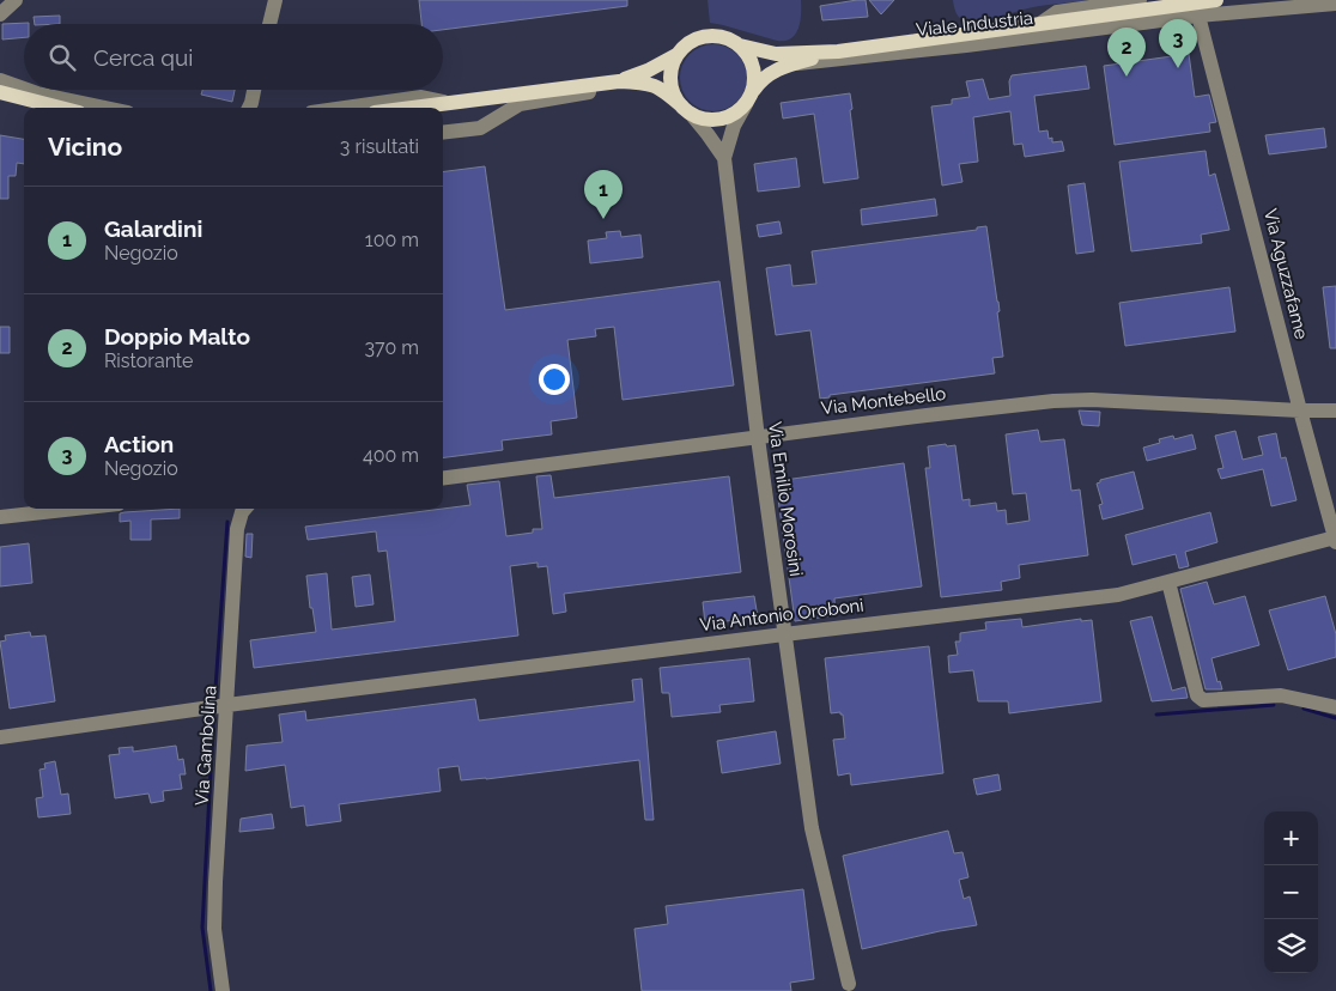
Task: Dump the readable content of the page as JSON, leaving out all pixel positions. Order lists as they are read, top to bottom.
{
  "streets": {
    "main road": ["Viale Industria"],
    "street": [
      "Via Aguzzafame",
      "Via Montebello",
      "Via Emilio Morosini",
      "Via Antonio Oroboni",
      "Via Gambolina"
    ]
  },
  "crossings": [
    ["Viale Industria", "Via Aguzzafame"],
    ["Viale Industria", "Via Emilio Morosini"],
    ["Via Aguzzafame", "Via Montebello"],
    ["Via Aguzzafame", "Via Antonio Oroboni"],
    ["Via Montebello", "Via Emilio Morosini"],
    ["Via Emilio Morosini", "Via Antonio Oroboni"],
    ["Via Antonio Oroboni", "Via Gambolina"]
  ],
  "page": {
    "pins": ["3", "2", "1"],
    "search": "Cerca qui",
    "heading": ["Vicino", "3 risultati"],
    "list": [
      {
        "mark": "1",
        "name": "Galardini",
        "note": "Negozio",
        "value": "100 m"
      },
      {
        "mark": "2",
        "name": "Doppio Malto",
        "note": "Ristorante",
        "value": "370 m"
      },
      {
        "mark": "3",
        "name": "Action",
        "note": "Negozio",
        "value": "400 m"
      }
    ],
    "map_buttons": ["+", "−"]
  }
}
